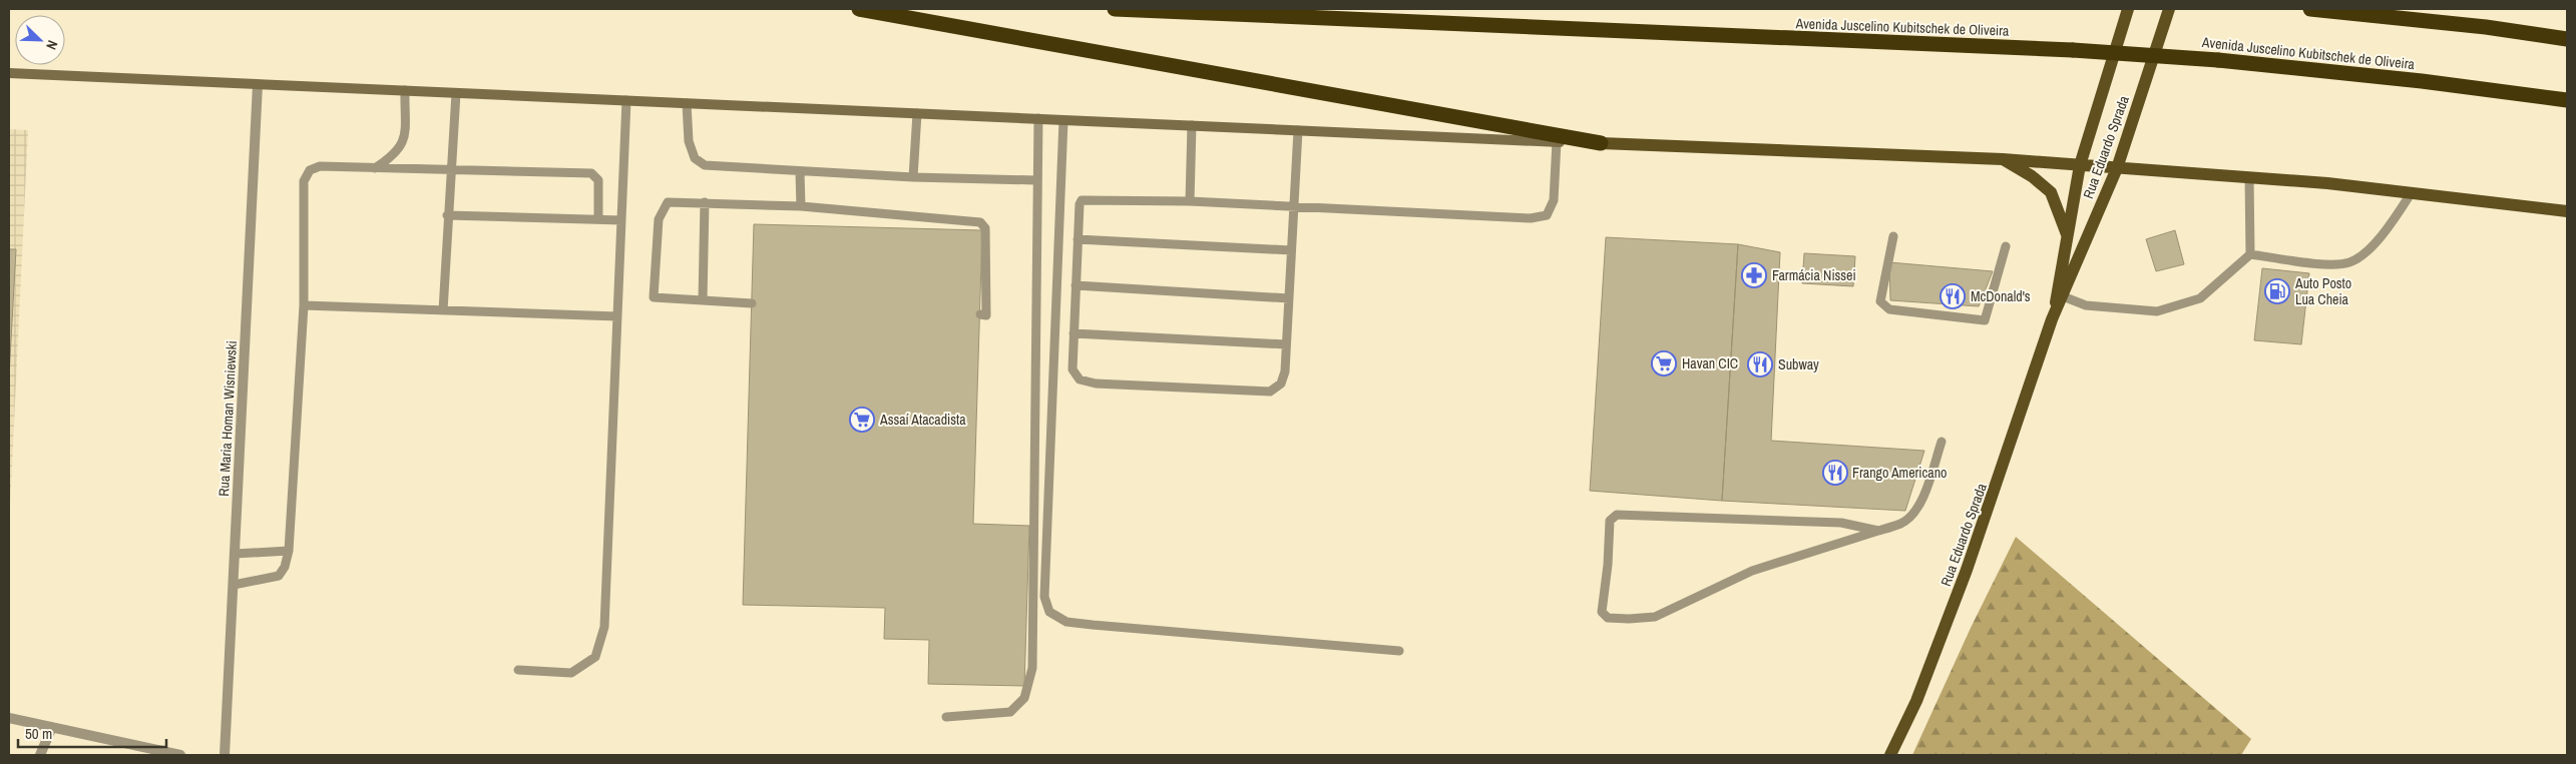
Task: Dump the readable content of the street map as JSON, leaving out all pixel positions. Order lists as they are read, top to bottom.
{
  "streets": {
    "highway": ["Avenida Juscelino Kubitschek de Oliveira"],
    "main road": ["Rua Eduardo Sprada"],
    "street": ["Rua Maria Homan Wisniewski"]
  },
  "places": {
    "pharmacy": ["Farmácia Nissei"],
    "fuel station": ["Auto Posto Lua Cheia"],
    "restaurant": ["McDonald's", "Subway", "Frango Americano"],
    "supermarket": ["Havan CIC", "Assaí Atacadista"]
  },
  "scale_bar": "50 m",
  "north": "bottom right"
}
